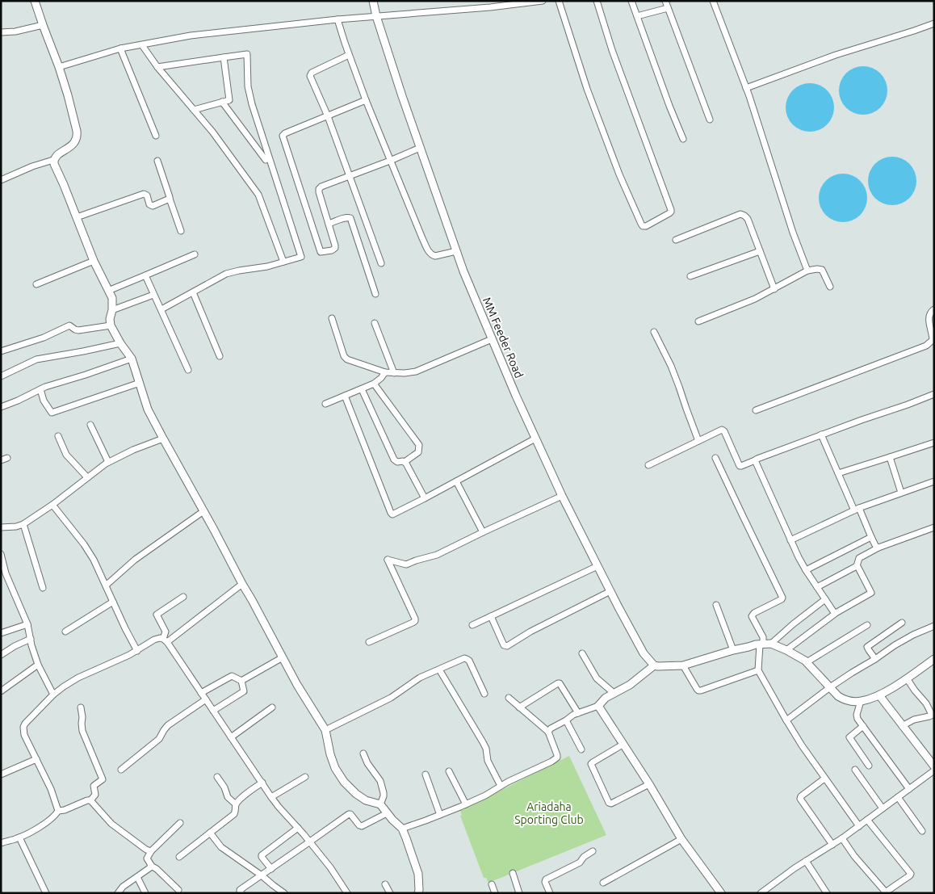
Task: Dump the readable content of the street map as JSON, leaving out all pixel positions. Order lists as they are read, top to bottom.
{
  "streets": {
    "street": ["MM Feeder Road"]
  },
  "parks": ["Ariadaha Sporting Club"]
}
